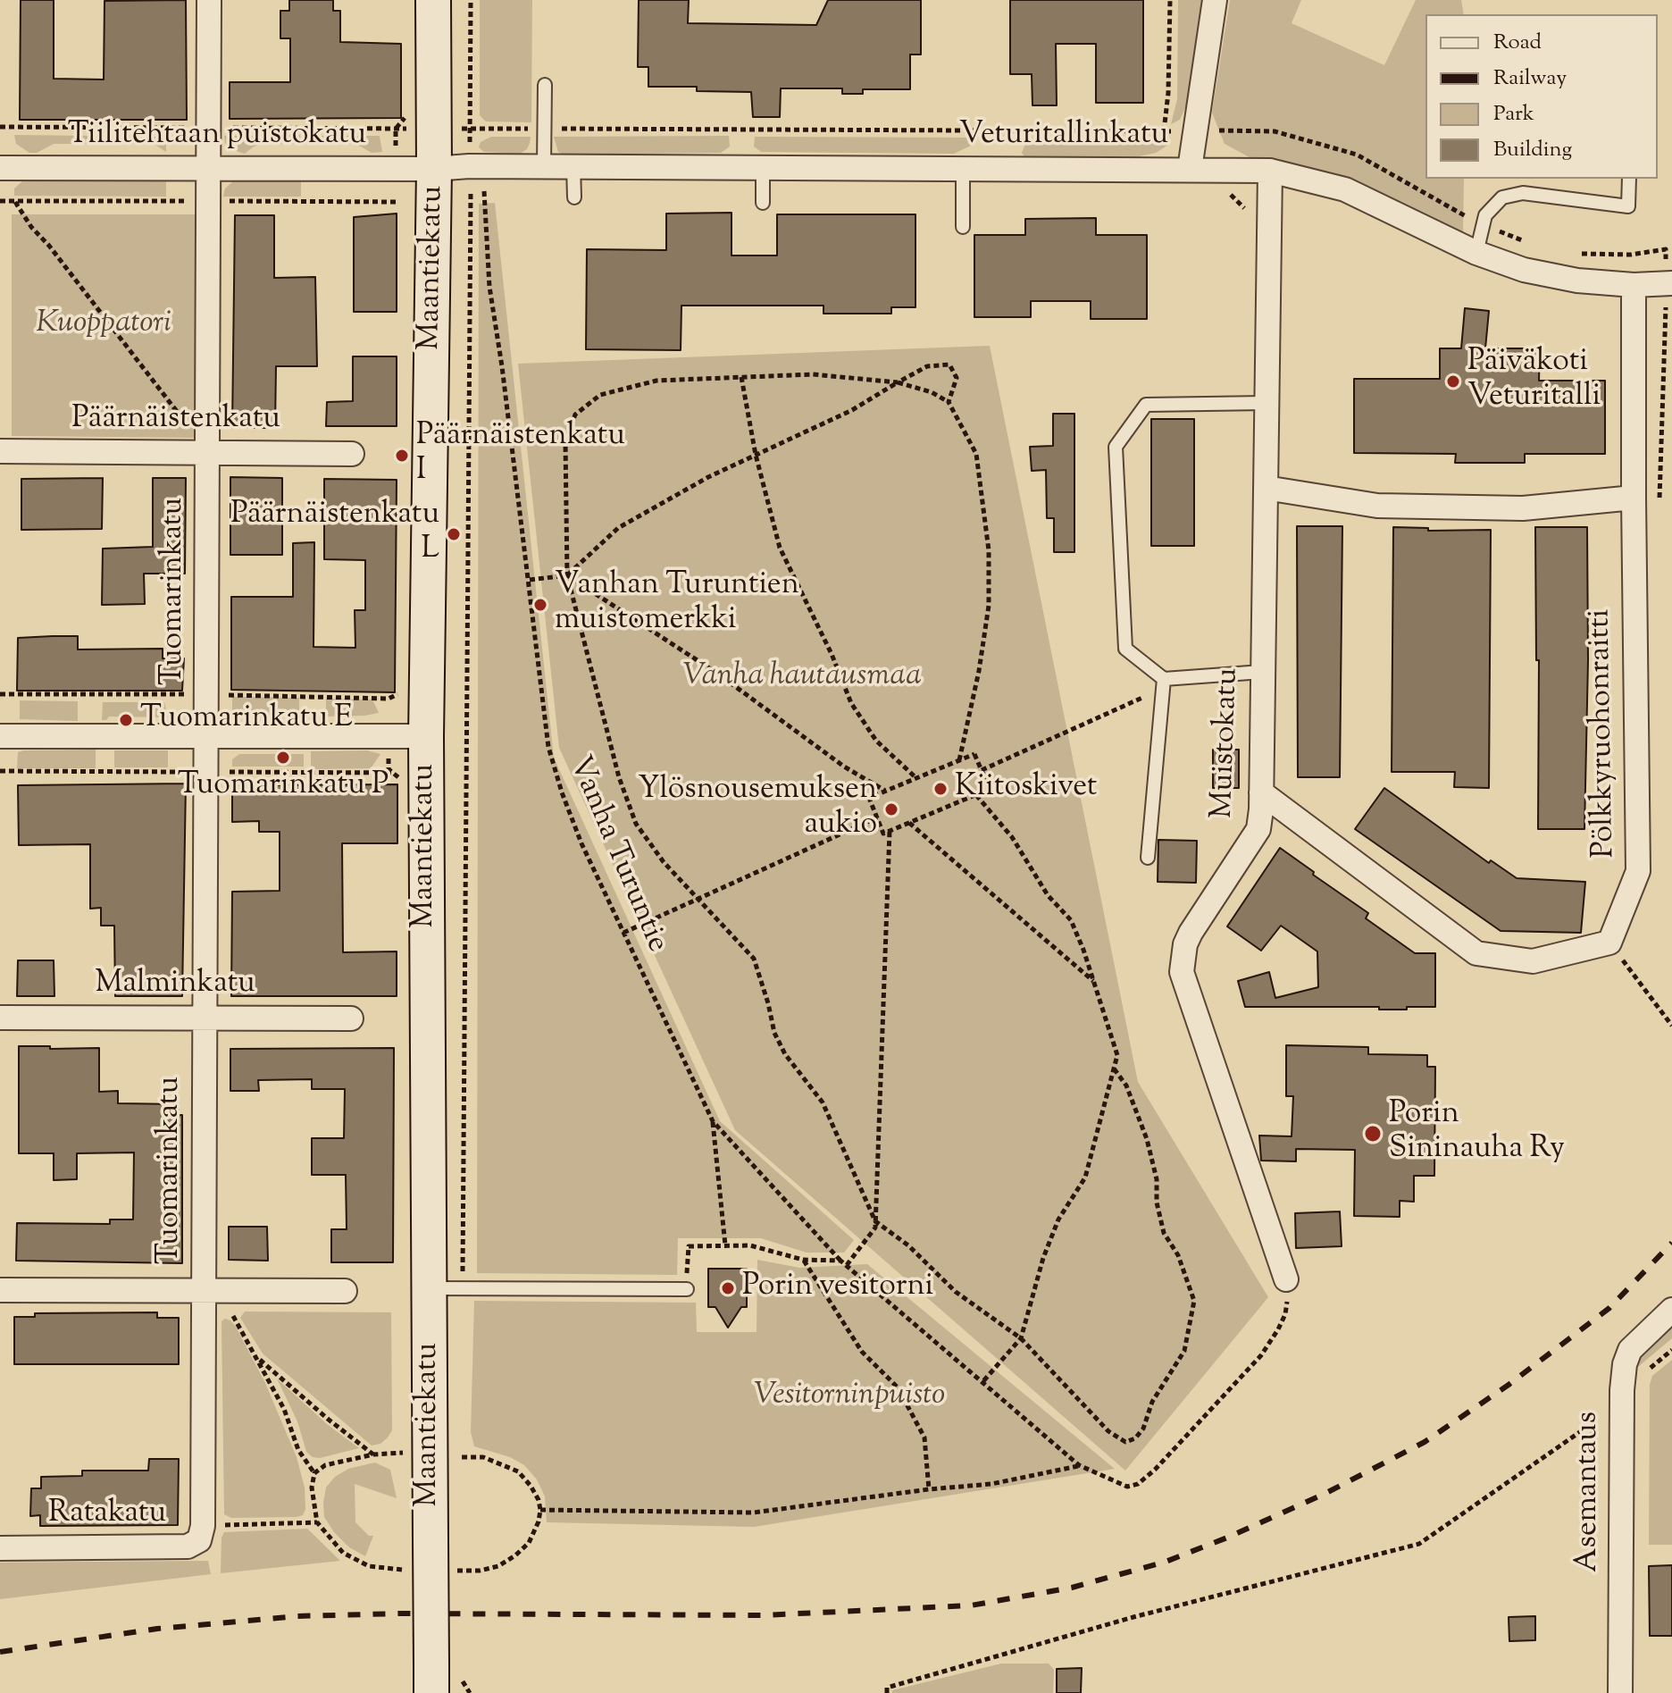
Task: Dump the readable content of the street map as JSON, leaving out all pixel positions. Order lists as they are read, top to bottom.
{
  "streets": {
    "main road": ["Maantiekatu"],
    "street": [
      "Tiilitehtaan puistokatu",
      "Veturitallinkatu",
      "Päärnäistenkatu",
      "Tuomarinkatu",
      "Pölkkyruohonraitti",
      "Muistokatu",
      "Malminkatu",
      "Asemantaus",
      "Ratakatu"
    ],
    "path": ["Vanha Turuntie"]
  },
  "crossings": [
    ["Tiilitehtaan puistokatu", "Veturitallinkatu"],
    ["Tiilitehtaan puistokatu", "Maantiekatu"],
    ["Tiilitehtaan puistokatu", "Tuomarinkatu"],
    ["Veturitallinkatu", "Maantiekatu"],
    ["Veturitallinkatu", "Pölkkyruohonraitti"],
    ["Veturitallinkatu", "Muistokatu"],
    ["Päärnäistenkatu", "Tuomarinkatu"],
    ["Tuomarinkatu", "Malminkatu"],
    ["Tuomarinkatu", "Ratakatu"],
    ["Muistokatu", "Vanha Turuntie"]
  ],
  "parks": ["Kuoppatori", "Vanha hautausmaa", "Vesitorninpuisto"],
  "places": [
    "Päiväkoti Veturitalli",
    "Päärnäistenkatu I",
    "Päärnäistenkatu L",
    "Vanhan Turuntien muistomerkki",
    "Tuomarinkatu E",
    "Tuomarinkatu P",
    "Kiitoskivet",
    "Ylösnousemuksen aukio",
    "Porin Sininauha Ry",
    "Porin vesitorni"
  ],
  "legend": [
    "Road",
    "Railway",
    "Park",
    "Building"
  ]
}
